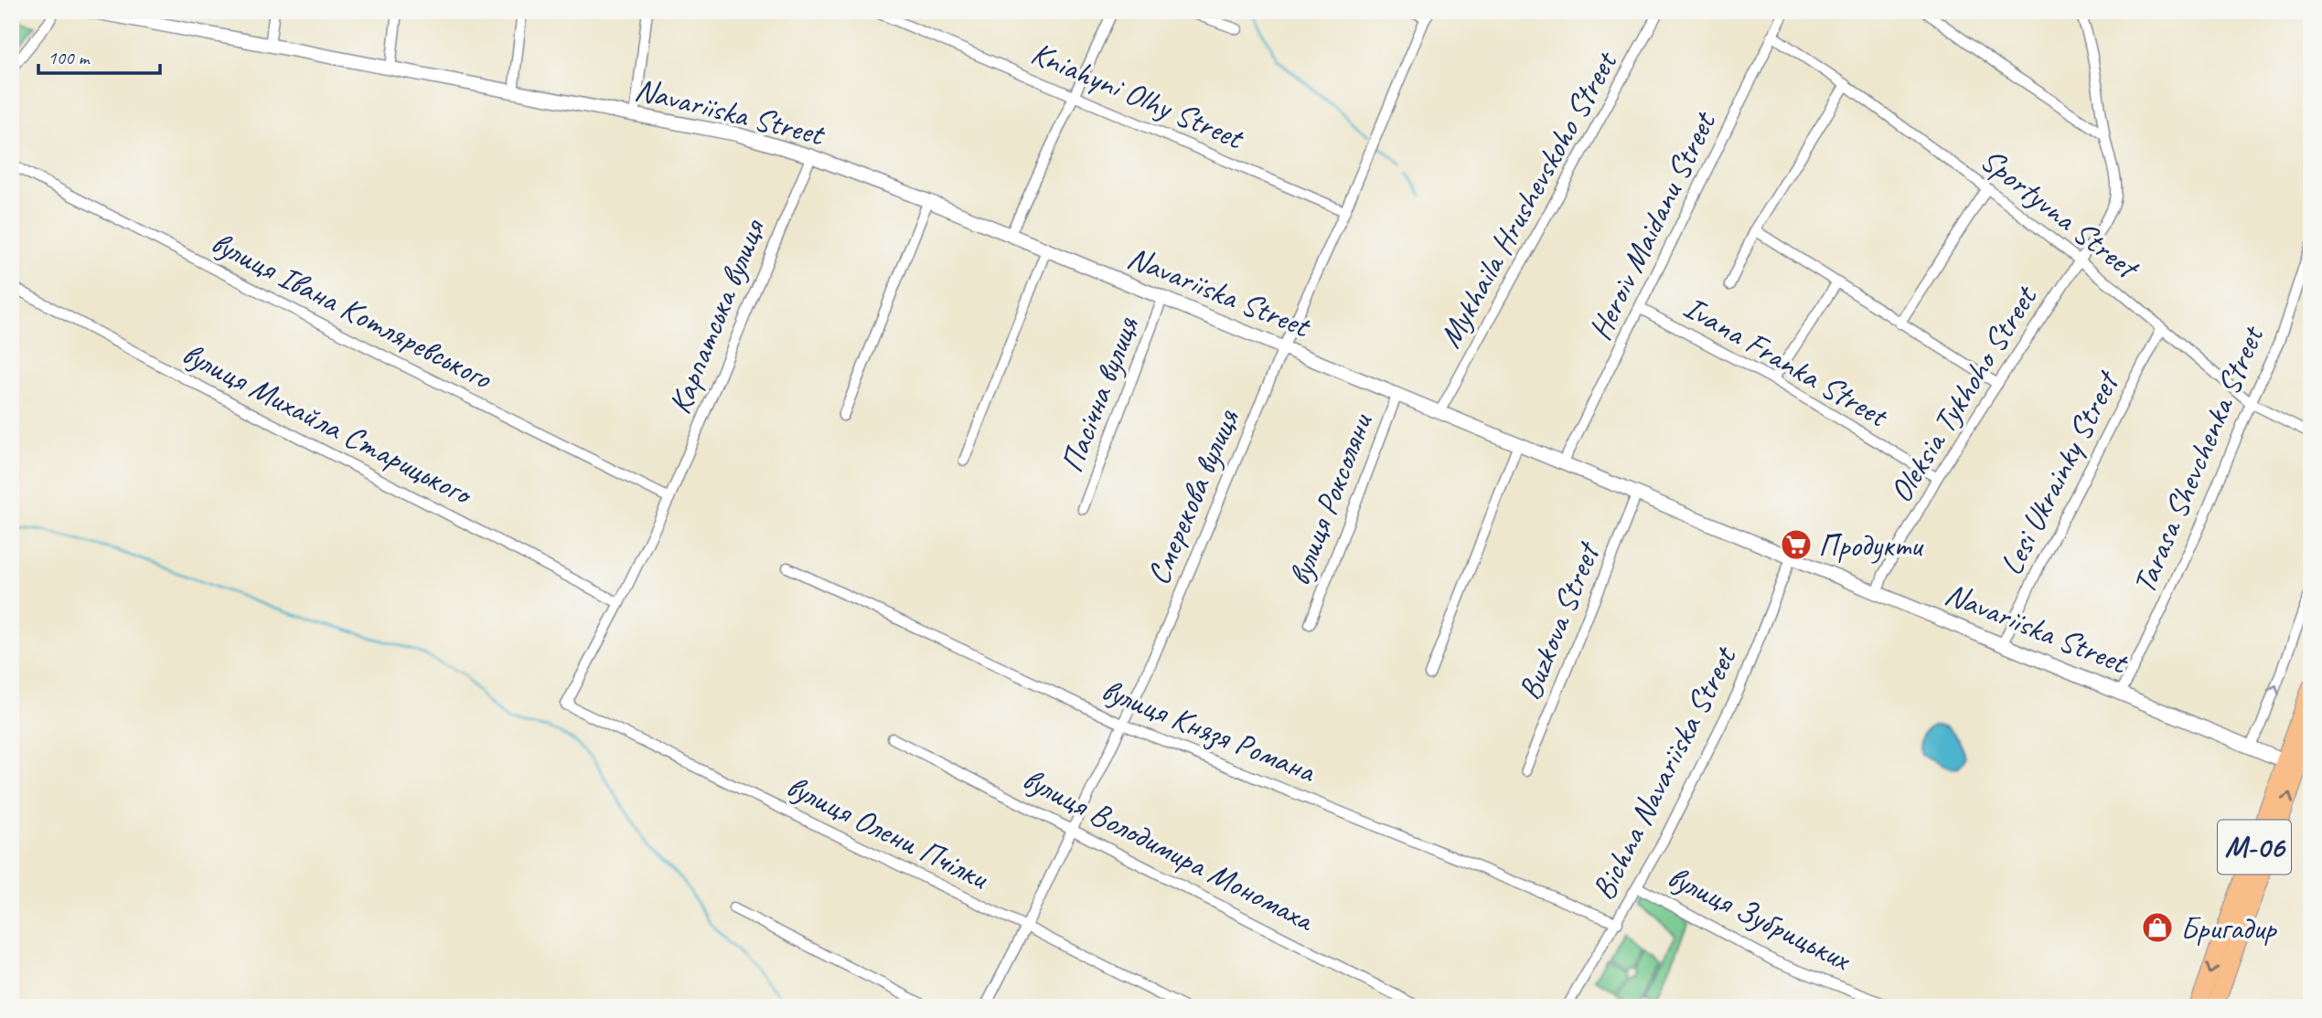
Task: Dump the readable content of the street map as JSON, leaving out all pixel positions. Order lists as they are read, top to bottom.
{
  "streets": {
    "highway": ["М-06"],
    "street": [
      "Kniahyni Olhy Street",
      "Navariiska Street",
      "Mykhaila Hrushevskoho Street",
      "Sportyvna Street",
      "Heroiv Maidanu Street",
      "вулиця Івана Котляревського",
      "Карпатська вулиця",
      "Ivana Franka Street",
      "Пасічна вулиця",
      "Oleksia Tykhoho Street",
      "вулиця Михайла Старицького",
      "Tarasa Shevchenka Street",
      "Lesi Ukrainky Street",
      "Смерекова вулиця",
      "вулиця Роксоляни",
      "Buzkova Street",
      "вулиця Князя Романа",
      "Bichna Navariiska Street",
      "вулиця Олени Пчілки",
      "вулиця Володимира Мономаха",
      "вулиця Зубрицьких"
    ]
  },
  "crossings": [
    ["Kniahyni Olhy Street", "Смерекова вулиця"],
    ["Navariiska Street", "Mykhaila Hrushevskoho Street"],
    ["Navariiska Street", "Heroiv Maidanu Street"],
    ["Navariiska Street", "Карпатська вулиця"],
    ["Navariiska Street", "Пасічна вулиця"],
    ["Navariiska Street", "Oleksia Tykhoho Street"],
    ["Navariiska Street", "Tarasa Shevchenka Street"],
    ["Navariiska Street", "Lesi Ukrainky Street"],
    ["Navariiska Street", "Смерекова вулиця"],
    ["Navariiska Street", "вулиця Роксоляни"],
    ["Navariiska Street", "Buzkova Street"],
    ["Navariiska Street", "Bichna Navariiska Street"],
    ["Navariiska Street", "М-06"],
    ["Sportyvna Street", "Heroiv Maidanu Street"],
    ["Sportyvna Street", "Oleksia Tykhoho Street"],
    ["Sportyvna Street", "Tarasa Shevchenka Street"],
    ["Sportyvna Street", "Lesi Ukrainky Street"],
    ["Heroiv Maidanu Street", "Ivana Franka Street"],
    ["вулиця Івана Котляревського", "Карпатська вулиця"],
    ["Карпатська вулиця", "вулиця Михайла Старицького"],
    ["Карпатська вулиця", "вулиця Олени Пчілки"],
    ["Ivana Franka Street", "Oleksia Tykhoho Street"],
    ["Смерекова вулиця", "вулиця Князя Романа"],
    ["Смерекова вулиця", "вулиця Олени Пчілки"],
    ["Смерекова вулиця", "вулиця Володимира Мономаха"],
    ["вулиця Князя Романа", "Bichna Navariiska Street"],
    ["Bichna Navariiska Street", "вулиця Зубрицьких"]
  ],
  "places": {
    "supermarket": ["Продукти"],
    "shop": ["Бригадир"]
  },
  "scale_bar": "100 m"
}
